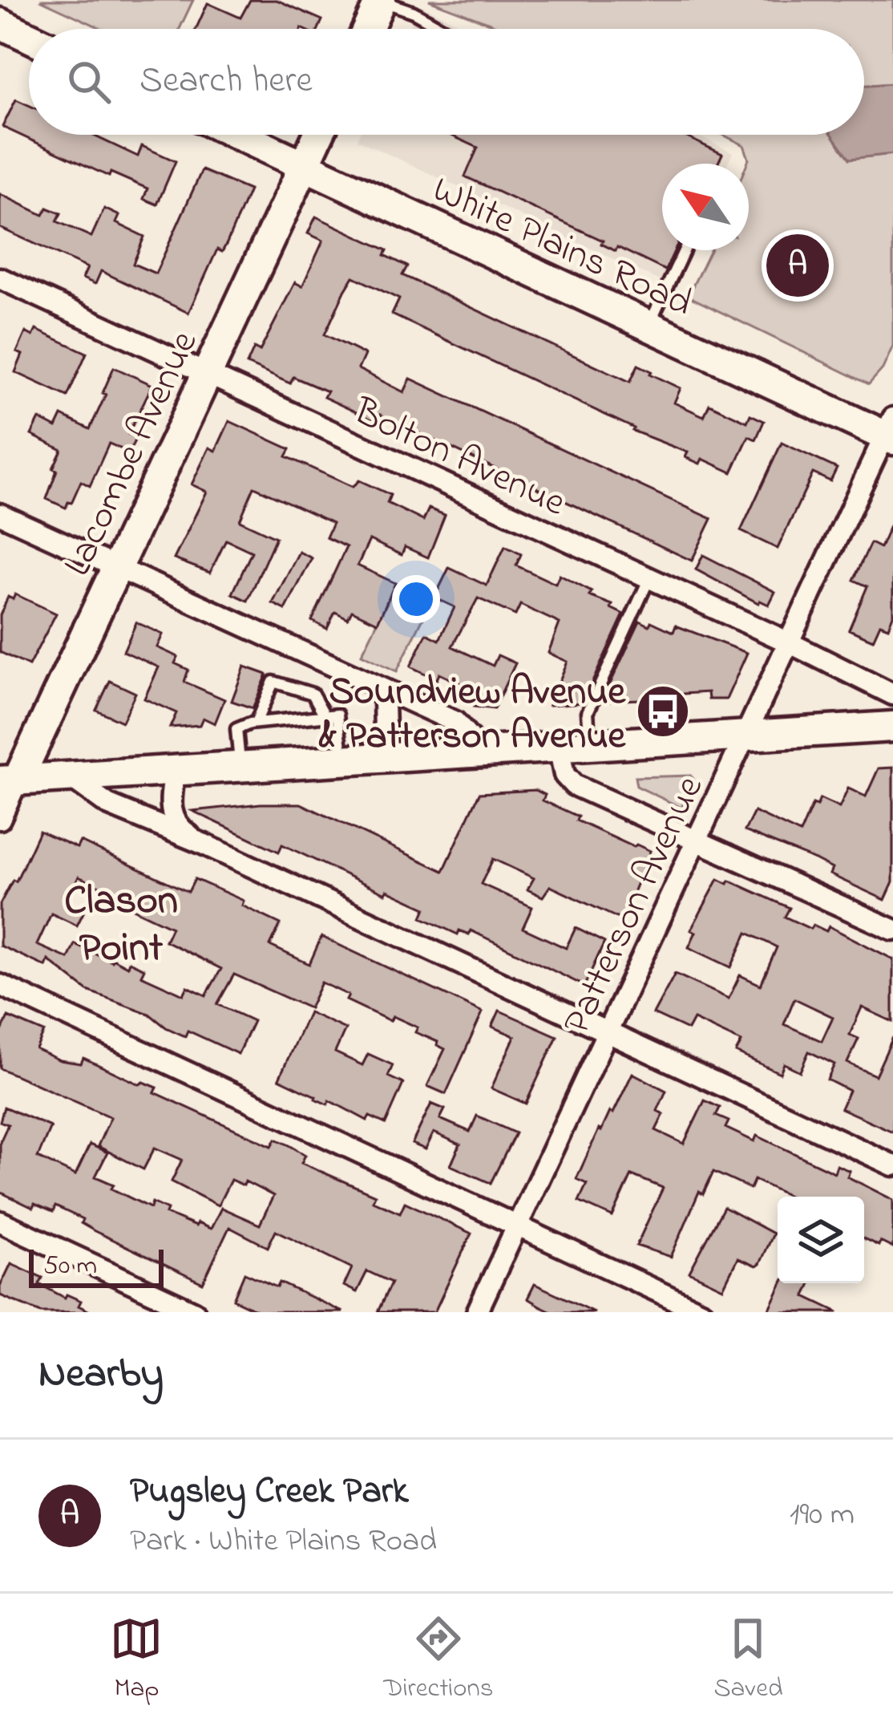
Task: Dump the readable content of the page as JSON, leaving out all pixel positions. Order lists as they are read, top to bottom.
{
  "streets": {
    "main road": ["White Plains Road", "Lacombe Avenue"],
    "street": ["Bolton Avenue", "Patterson Avenue"]
  },
  "crossings": [
    ["White Plains Road", "Lacombe Avenue"],
    ["White Plains Road", "Patterson Avenue"],
    ["Lacombe Avenue", "Bolton Avenue"],
    ["Bolton Avenue", "Patterson Avenue"]
  ],
  "districts": ["Clason Point"],
  "places": {
    "bus stop": ["Soundview Avenue & Patterson Avenue"]
  },
  "scale_bar": "50 m",
  "north": "top left",
  "page": {
    "search": "Search here",
    "pins": "A",
    "scale": "50 m",
    "heading": "Nearby",
    "list": [
      {
        "mark": "A",
        "name": "Pugsley Creek Park",
        "note": "Park · White Plains Road",
        "value": "190 m"
      }
    ],
    "nav": ["Map", "Directions", "Saved"]
  }
}
